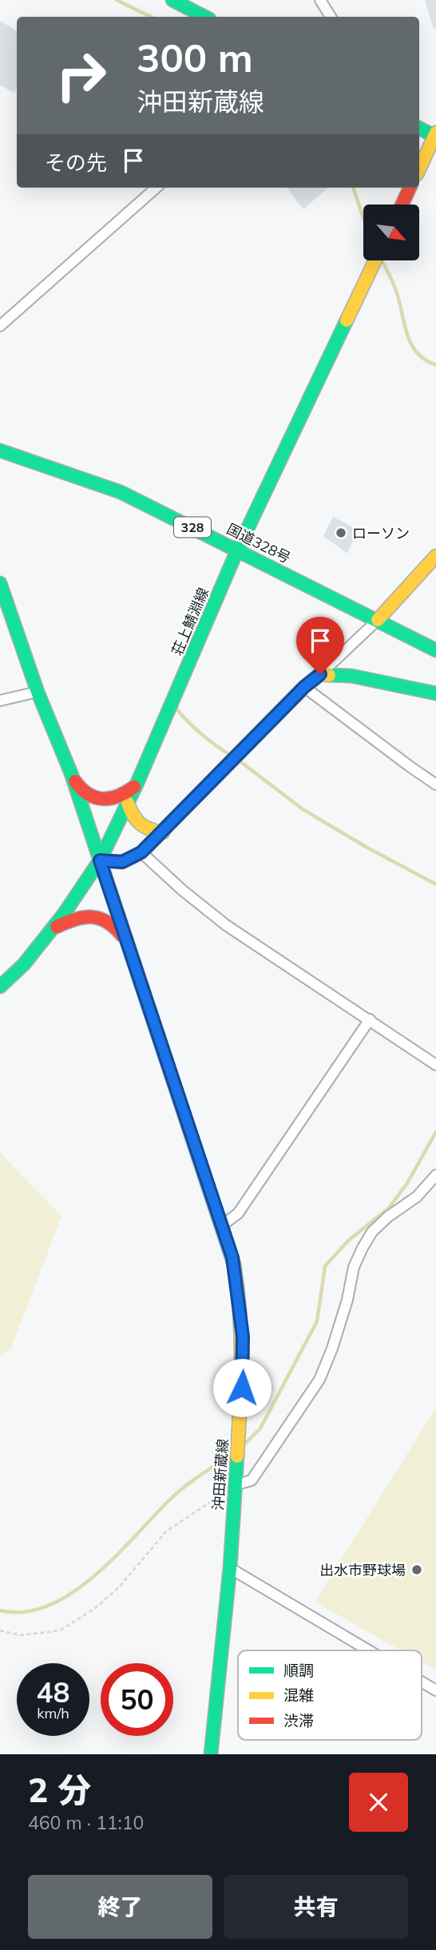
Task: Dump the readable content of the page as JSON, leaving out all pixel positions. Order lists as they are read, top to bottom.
{
  "streets": {
    "main road": [
      "328",
      "国道328号",
      "荘上鯖淵線",
      "沖田新蔵線"
    ]
  },
  "crossings": [
    ["国道328号", "荘上鯖淵線"],
    ["荘上鯖淵線", "沖田新蔵線"]
  ],
  "places": ["ローソン", "出水市野球場"],
  "legend": ["順調", "混雑", "渋滞"],
  "north": "bottom right",
  "page": {
    "turn": ["300 m", "沖田新蔵線"],
    "then": "その先",
    "speed": "48 km/h",
    "limit": "50",
    "heading": ["2 分", "460 m · 11:10"],
    "buttons": ["終了", "共有"]
  }
}
